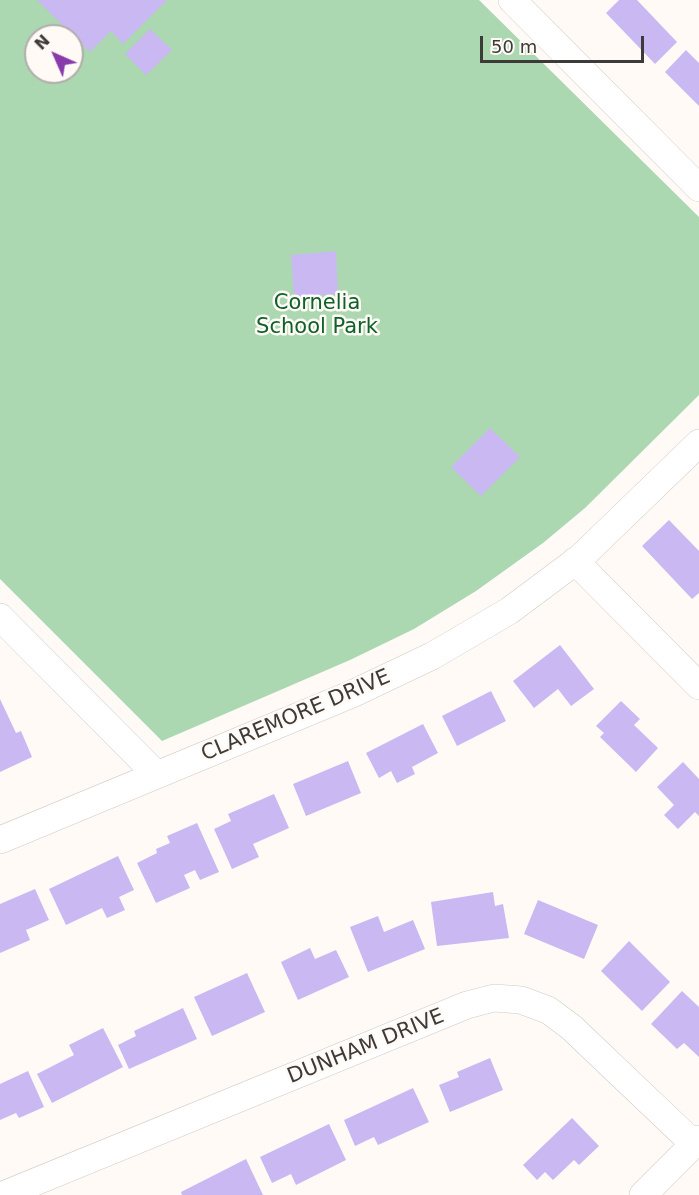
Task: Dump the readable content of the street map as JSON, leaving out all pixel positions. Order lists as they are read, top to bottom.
{
  "streets": {
    "street": ["CLAREMORE DRIVE", "DUNHAM DRIVE"]
  },
  "parks": ["Cornelia School Park"],
  "scale_bar": "50 m",
  "north": "top left"
}
